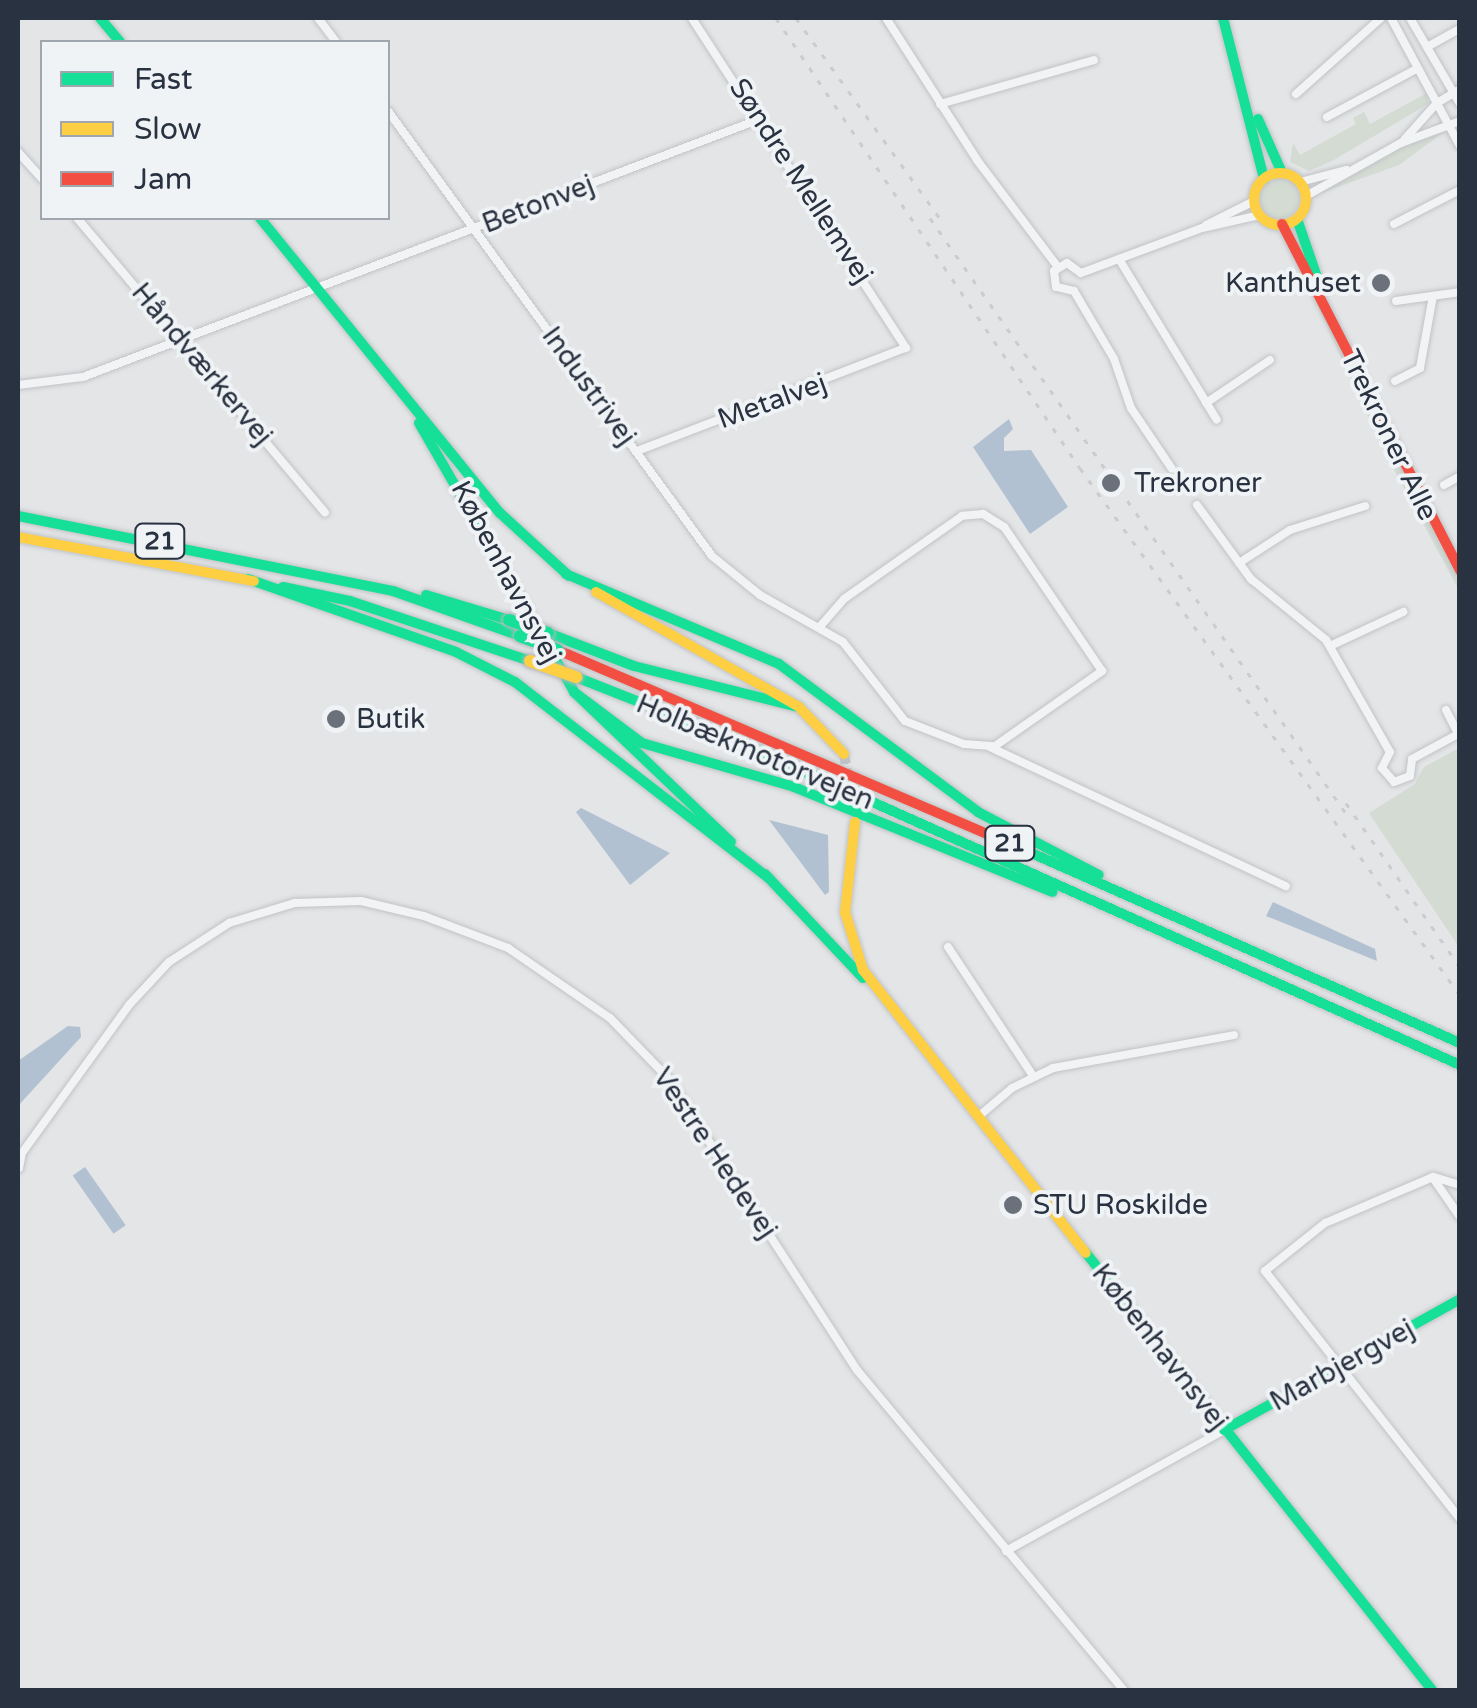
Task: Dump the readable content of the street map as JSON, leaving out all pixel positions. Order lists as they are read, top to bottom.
{
  "streets": {
    "main road": [
      "Trekroner Alle",
      "21",
      "Københavnsvej",
      "Holbækmotorvejen",
      "Marbjergvej"
    ],
    "street": [
      "Søndre Mellemvej",
      "Betonvej",
      "Håndværkervej",
      "Industrivej",
      "Metalvej",
      "Vestre Hedevej"
    ]
  },
  "crossings": [
    ["Søndre Mellemvej", "Betonvej"],
    ["Søndre Mellemvej", "Metalvej"],
    ["Betonvej", "Håndværkervej"],
    ["Betonvej", "Industrivej"],
    ["Betonvej", "Københavnsvej"],
    ["Industrivej", "Metalvej"],
    ["Københavnsvej", "Holbækmotorvejen"],
    ["Københavnsvej", "Marbjergvej"]
  ],
  "places": [
    "Kanthuset",
    "Trekroner",
    "Butik",
    "STU Roskilde"
  ],
  "legend": ["Fast", "Slow", "Jam"]
}
